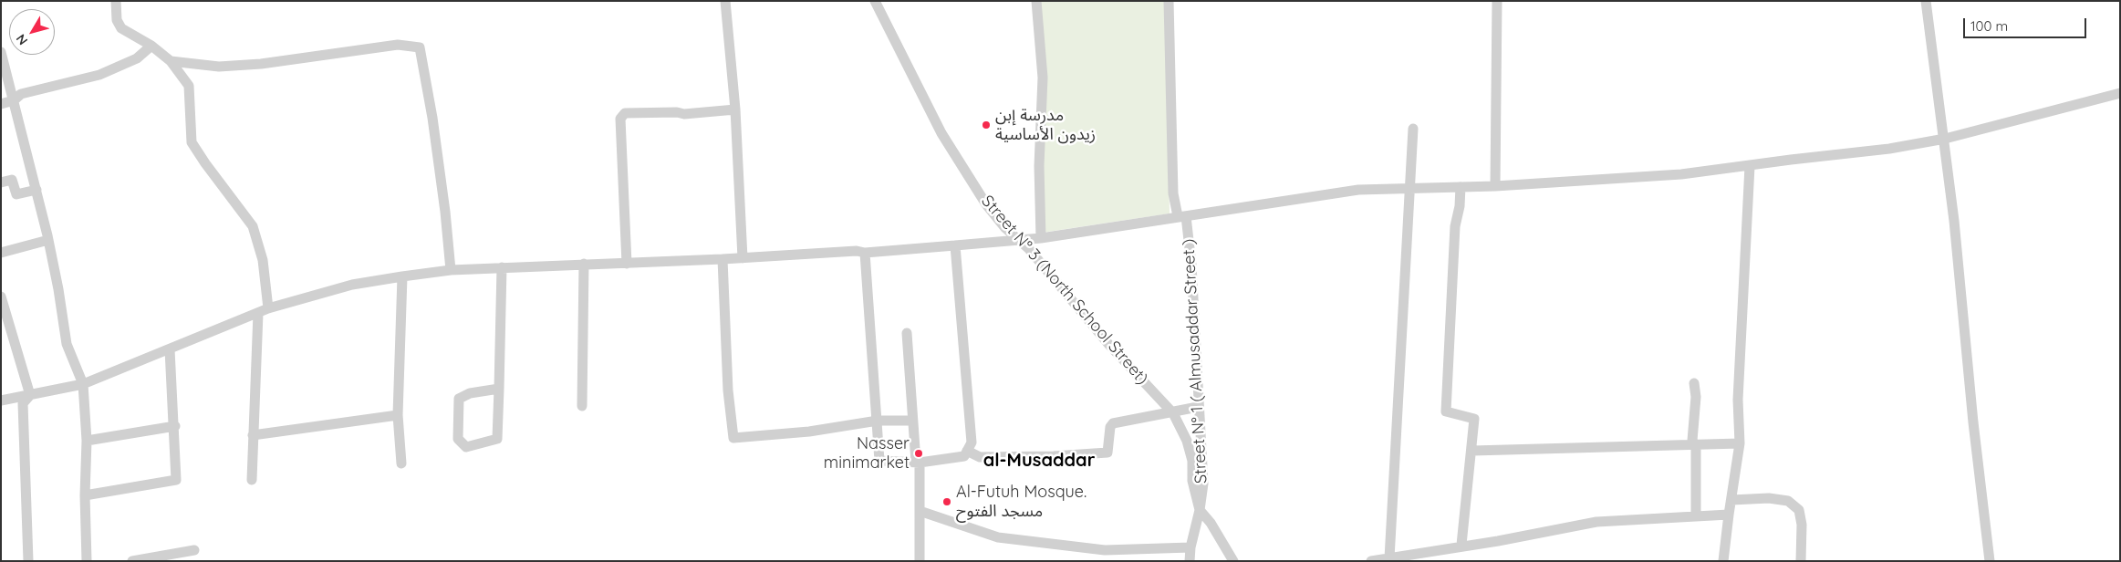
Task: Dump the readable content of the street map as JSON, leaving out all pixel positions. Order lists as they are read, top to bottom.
{
  "streets": {
    "street": ["Street N° 3 (North School Street)", "Street N° 1 ( Almusaddar Street )"]
  },
  "crossings": [
    ["Street N° 3 (North School Street)", "Street N° 1 ( Almusaddar Street )"]
  ],
  "districts": ["al-Musaddar"],
  "places": ["مدرسة إبن زيدون الأساسية", "Nasser minimarket", "Al-Futuh Mosque. مسجد الفتوح"],
  "scale_bar": "100 m",
  "north": "bottom left"
}
